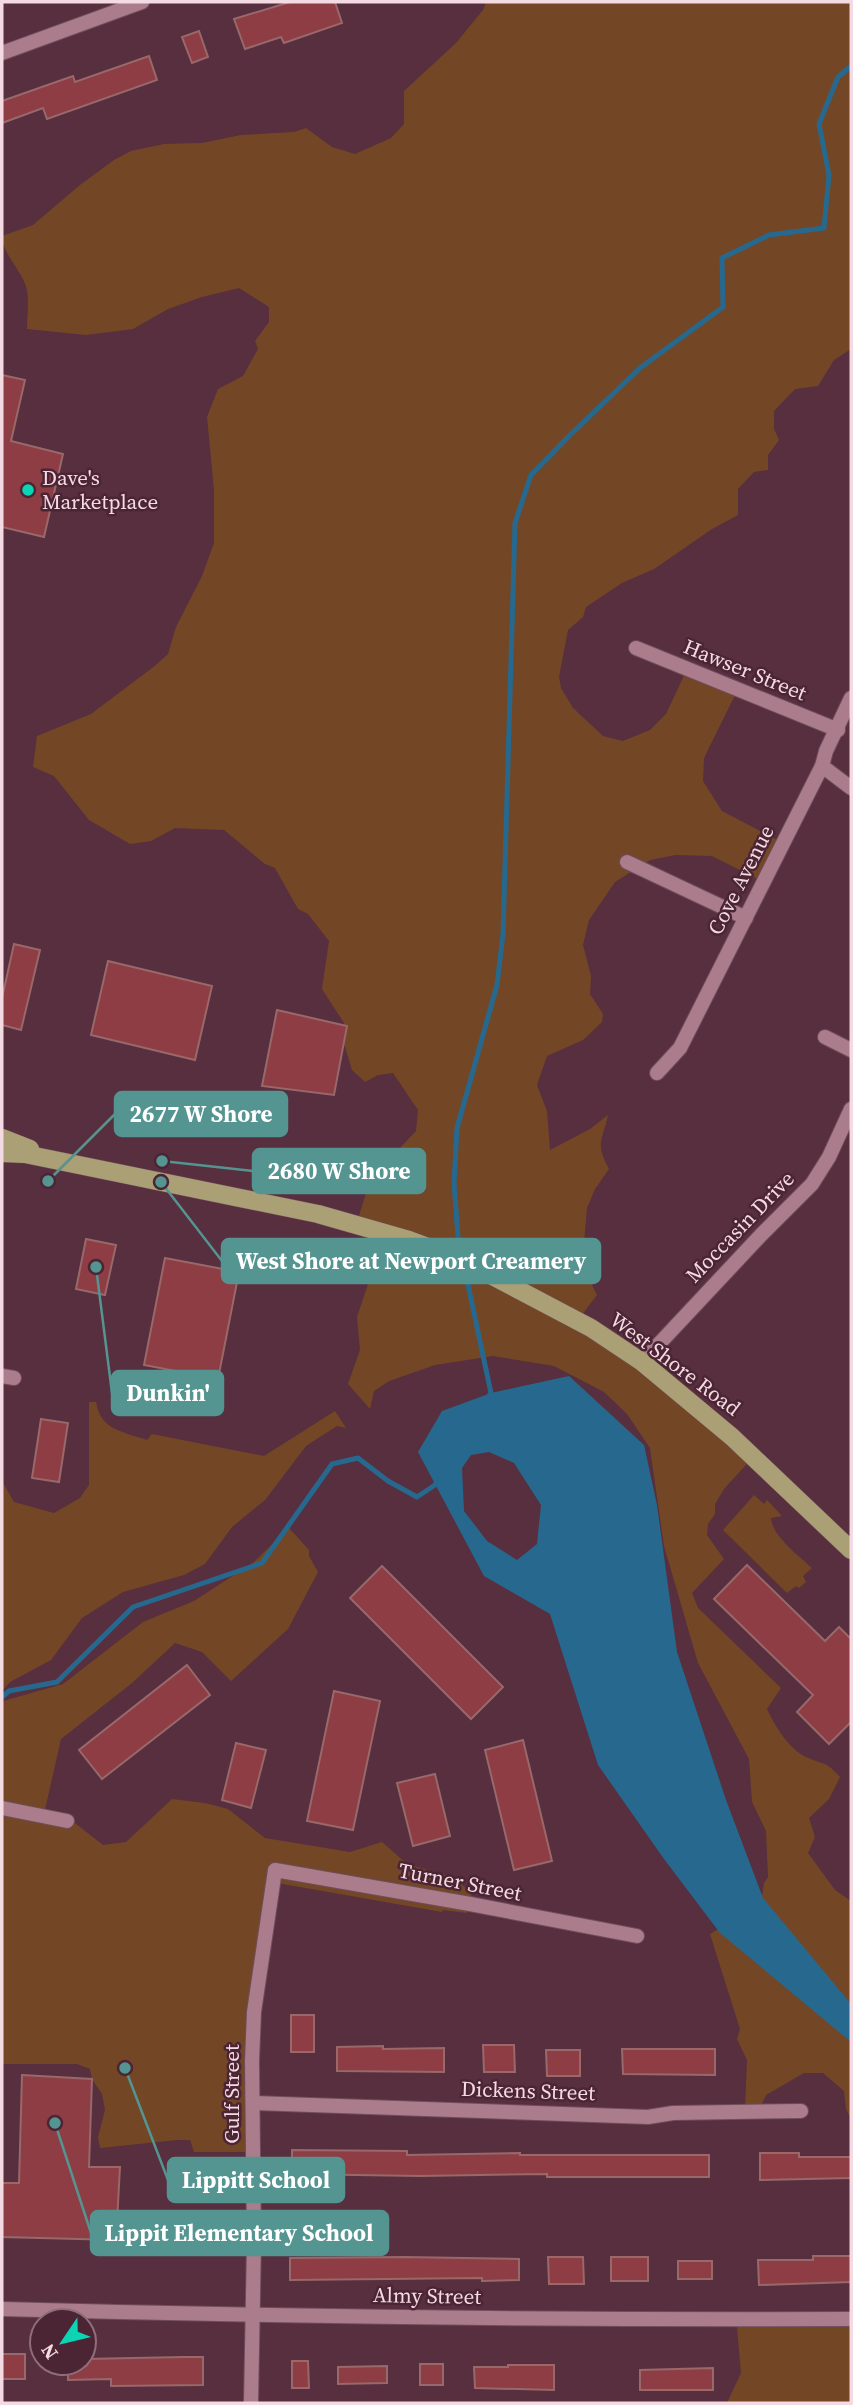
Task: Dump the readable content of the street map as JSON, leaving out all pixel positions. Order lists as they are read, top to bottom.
{
  "streets": {
    "main road": ["West Shore Road"],
    "street": [
      "Hawser Street",
      "Cove Avenue",
      "Moccasin Drive",
      "Turner Street",
      "Dickens Street",
      "Gulf Street",
      "Almy Street"
    ]
  },
  "crossings": [
    ["Hawser Street", "Cove Avenue"],
    ["Moccasin Drive", "West Shore Road"],
    ["Turner Street", "Gulf Street"],
    ["Dickens Street", "Gulf Street"],
    ["Gulf Street", "Almy Street"]
  ],
  "places": [
    "Dave's Marketplace",
    "2680 W Shore",
    "2677 W Shore",
    "West Shore at Newport Creamery",
    "Dunkin'",
    "Lippitt School",
    "Lippit Elementary School"
  ],
  "north": "bottom left"
}
